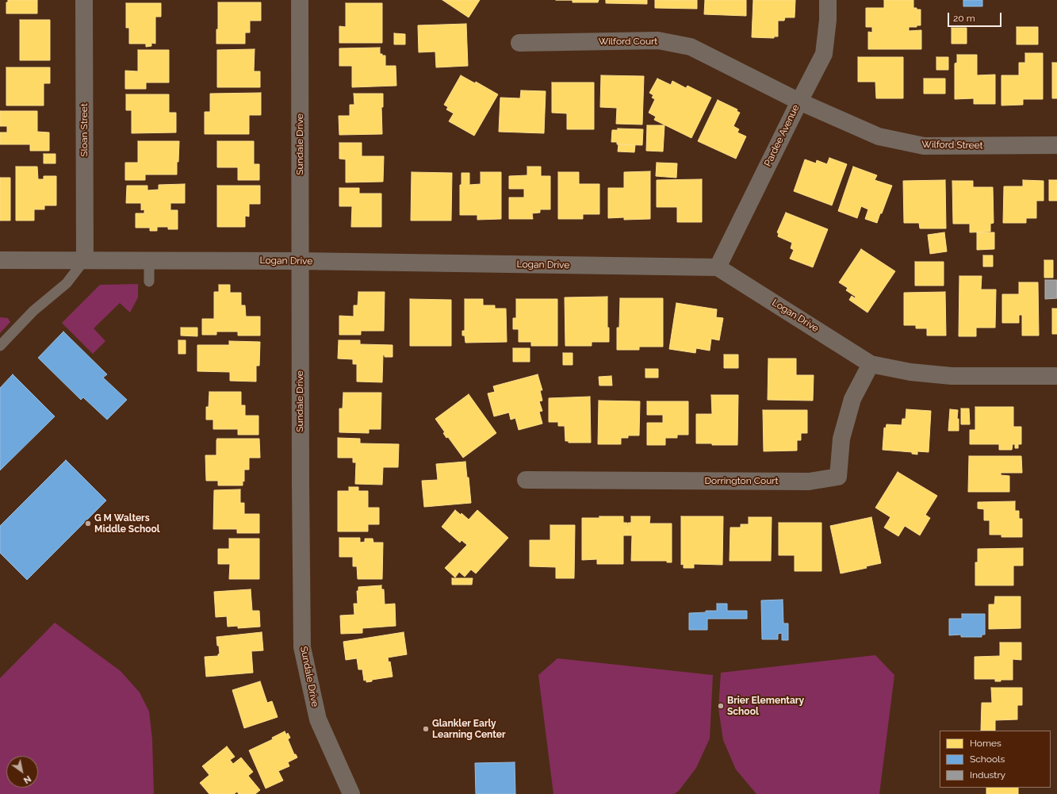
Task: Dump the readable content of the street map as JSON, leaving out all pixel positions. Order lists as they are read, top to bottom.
{
  "streets": {
    "street": [
      "Wilford Court",
      "Sloan Street",
      "Pardee Avenue",
      "Sundale Drive",
      "Wilford Street",
      "Logan Drive",
      "Dorrington Court"
    ]
  },
  "crossings": [
    ["Wilford Court", "Pardee Avenue"],
    ["Wilford Court", "Wilford Street"],
    ["Sloan Street", "Logan Drive"],
    ["Pardee Avenue", "Wilford Street"],
    ["Pardee Avenue", "Logan Drive"],
    ["Sundale Drive", "Logan Drive"],
    ["Logan Drive", "Dorrington Court"]
  ],
  "places": ["G M Walters Middle School", "Brier Elementary School", "Glankler Early Learning Center"],
  "legend": ["Homes", "Schools", "Industry"],
  "scale_bar": "20 m",
  "north": "bottom right"
}
